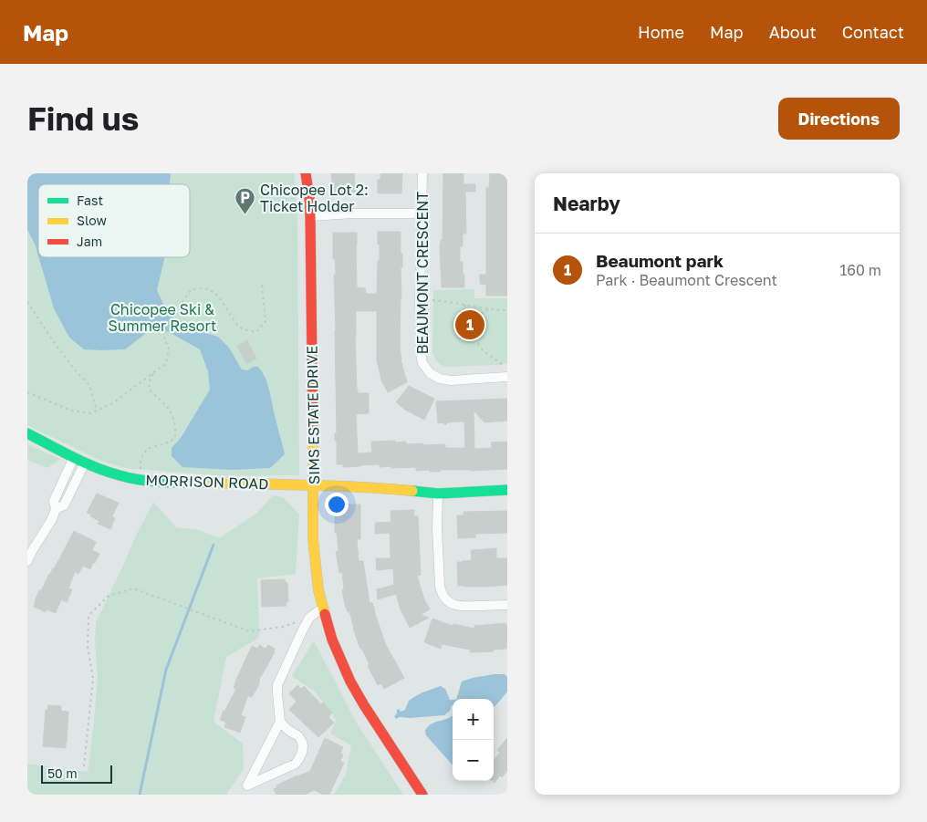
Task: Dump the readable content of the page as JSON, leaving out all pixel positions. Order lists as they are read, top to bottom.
{
  "streets": {
    "street": ["BEAUMONT CRESCENT", "SIMS ESTATE DRIVE", "MORRISON ROAD"]
  },
  "crossings": [
    ["SIMS ESTATE DRIVE", "MORRISON ROAD"]
  ],
  "parks": ["Chicopee Ski & Summer Resort"],
  "places": {
    "parking": ["Chicopee Lot 2: Ticket Holder"]
  },
  "legend": ["Fast", "Slow", "Jam"],
  "scale_bar": "50 m",
  "page": {
    "header": "Map",
    "nav": [
      "Home",
      "Map",
      "About",
      "Contact"
    ],
    "buttons": "Directions",
    "title": "Find us",
    "heading": "Nearby",
    "list": [
      {
        "mark": "1",
        "name": "Beaumont park",
        "note": "Park · Beaumont Crescent",
        "value": "160 m"
      }
    ],
    "pins": "1",
    "map_buttons": ["+", "−"],
    "scale": "50 m"
  }
}
